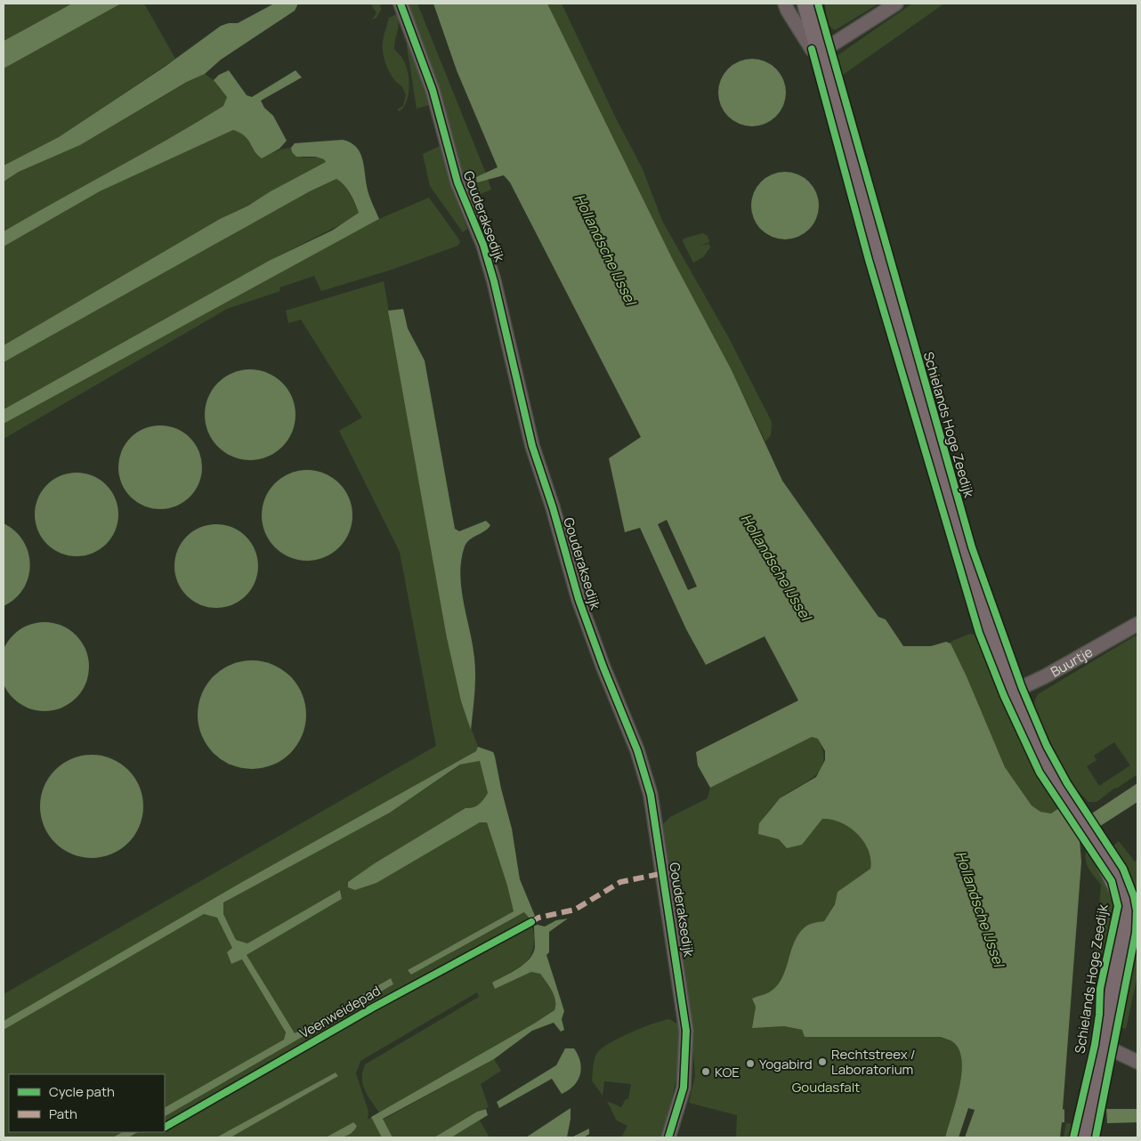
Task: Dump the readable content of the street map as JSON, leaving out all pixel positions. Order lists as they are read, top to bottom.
{
  "streets": {
    "main road": ["Schielands Hoge Zeedijk"],
    "street": ["Gouderaksedijk", "Buurtje"],
    "cycle path": ["Veenweidepad"]
  },
  "crossings": [
    ["Schielands Hoge Zeedijk", "Buurtje"]
  ],
  "water": ["Hollandsche IJssel"],
  "parks": ["Goudasfalt"],
  "places": ["Rechtstreex / Laboratorium", "Yogabird", "KOE"],
  "legend": ["Cycle path", "Path"]
}
